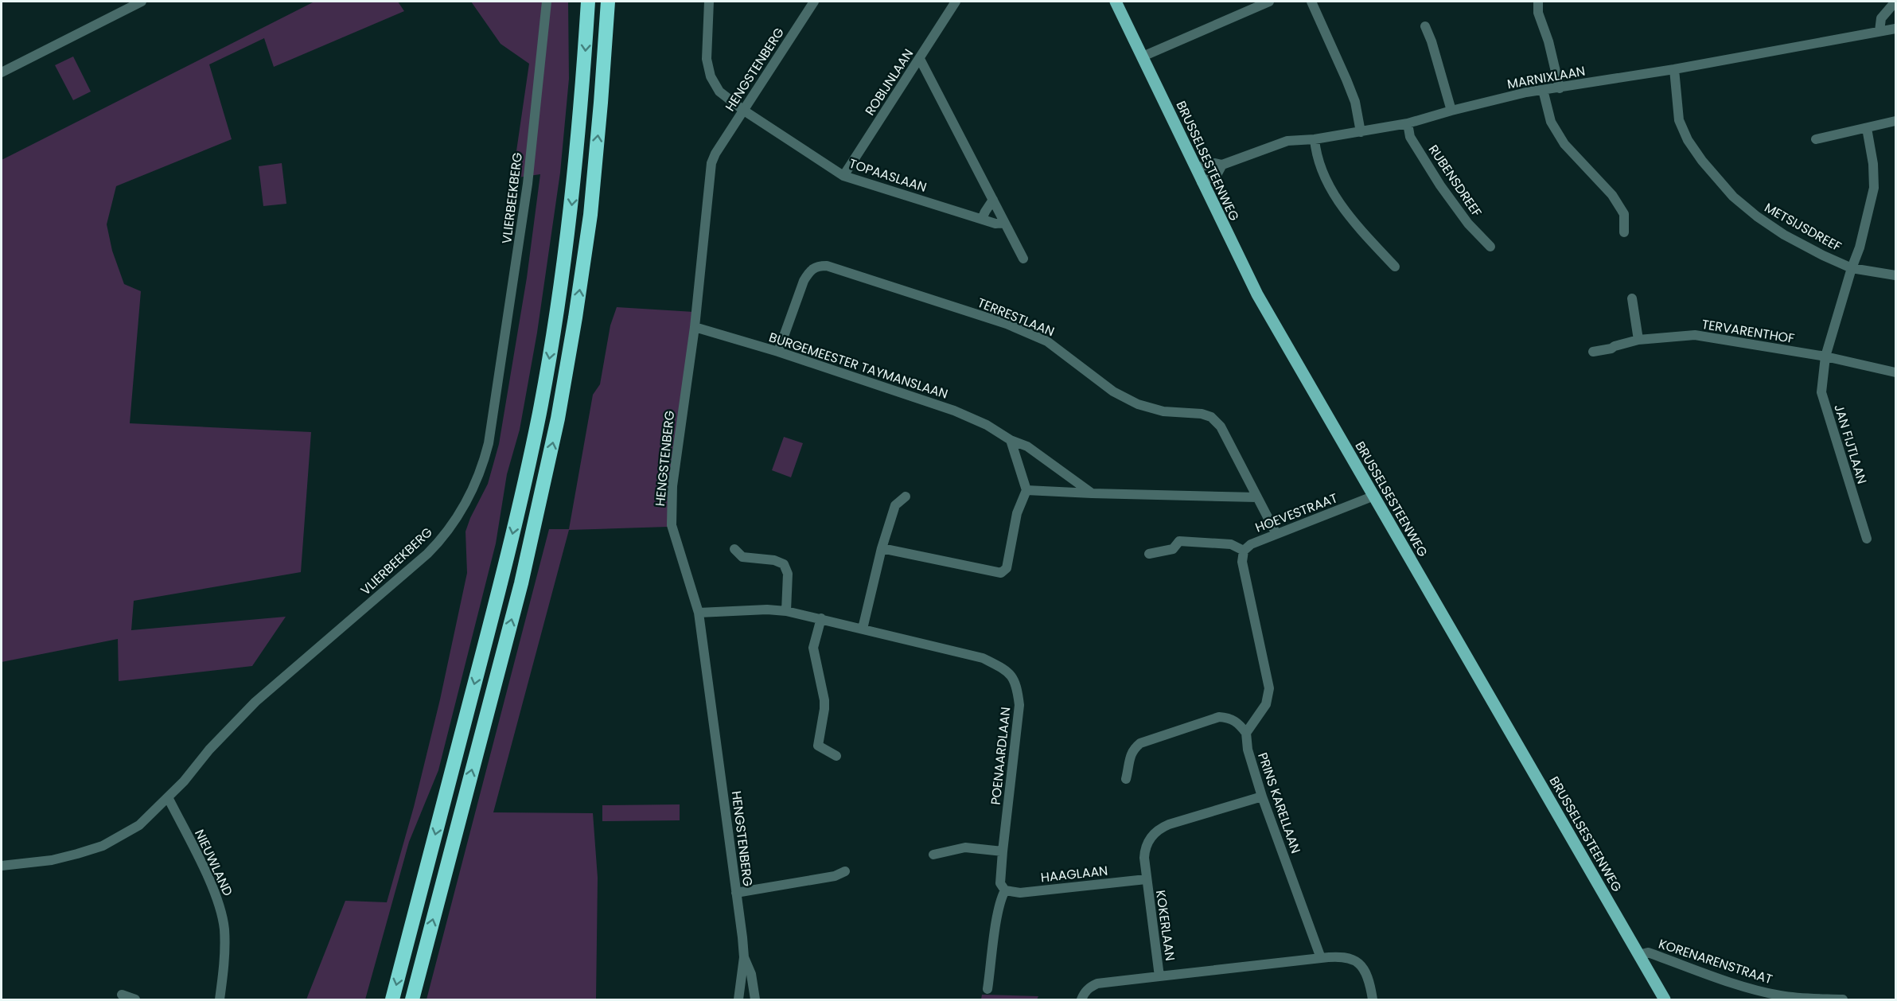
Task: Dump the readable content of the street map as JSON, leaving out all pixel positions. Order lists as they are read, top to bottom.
{
  "streets": {
    "main road": ["BRUSSELSESTEENWEG"],
    "street": [
      "HENGSTENBERG",
      "MARNIXLAAN",
      "ROBIJNLAAN",
      "TOPAASLAAN",
      "RUBENSDREEF",
      "VLIERBEEKBERG",
      "METSIJSDREEF",
      "TERRESTLAAN",
      "TERVARENTHOF",
      "BURGEMEESTER TAYMANSLAAN",
      "JAN FIJTLAAN",
      "HOEVESTRAAT",
      "POENAARDLAAN",
      "PRINS KARELLAAN",
      "NIEUWLAND",
      "HAAGLAAN",
      "KOKERLAAN",
      "KORENARENSTRAAT"
    ]
  },
  "crossings": [
    ["HENGSTENBERG", "TOPAASLAAN"],
    ["HENGSTENBERG", "BURGEMEESTER TAYMANSLAAN"],
    ["HENGSTENBERG", "POENAARDLAAN"],
    ["MARNIXLAAN", "BRUSSELSESTEENWEG"],
    ["MARNIXLAAN", "RUBENSDREEF"],
    ["MARNIXLAAN", "METSIJSDREEF"],
    ["ROBIJNLAAN", "TOPAASLAAN"],
    ["BRUSSELSESTEENWEG", "HOEVESTRAAT"],
    ["BRUSSELSESTEENWEG", "KORENARENSTRAAT"],
    ["VLIERBEEKBERG", "NIEUWLAND"],
    ["METSIJSDREEF", "JAN FIJTLAAN"],
    ["TERRESTLAAN", "BURGEMEESTER TAYMANSLAAN"],
    ["TERRESTLAAN", "HOEVESTRAAT"],
    ["TERVARENTHOF", "JAN FIJTLAAN"],
    ["POENAARDLAAN", "HAAGLAAN"],
    ["PRINS KARELLAAN", "KOKERLAAN"],
    ["HAAGLAAN", "KOKERLAAN"]
  ]
}
